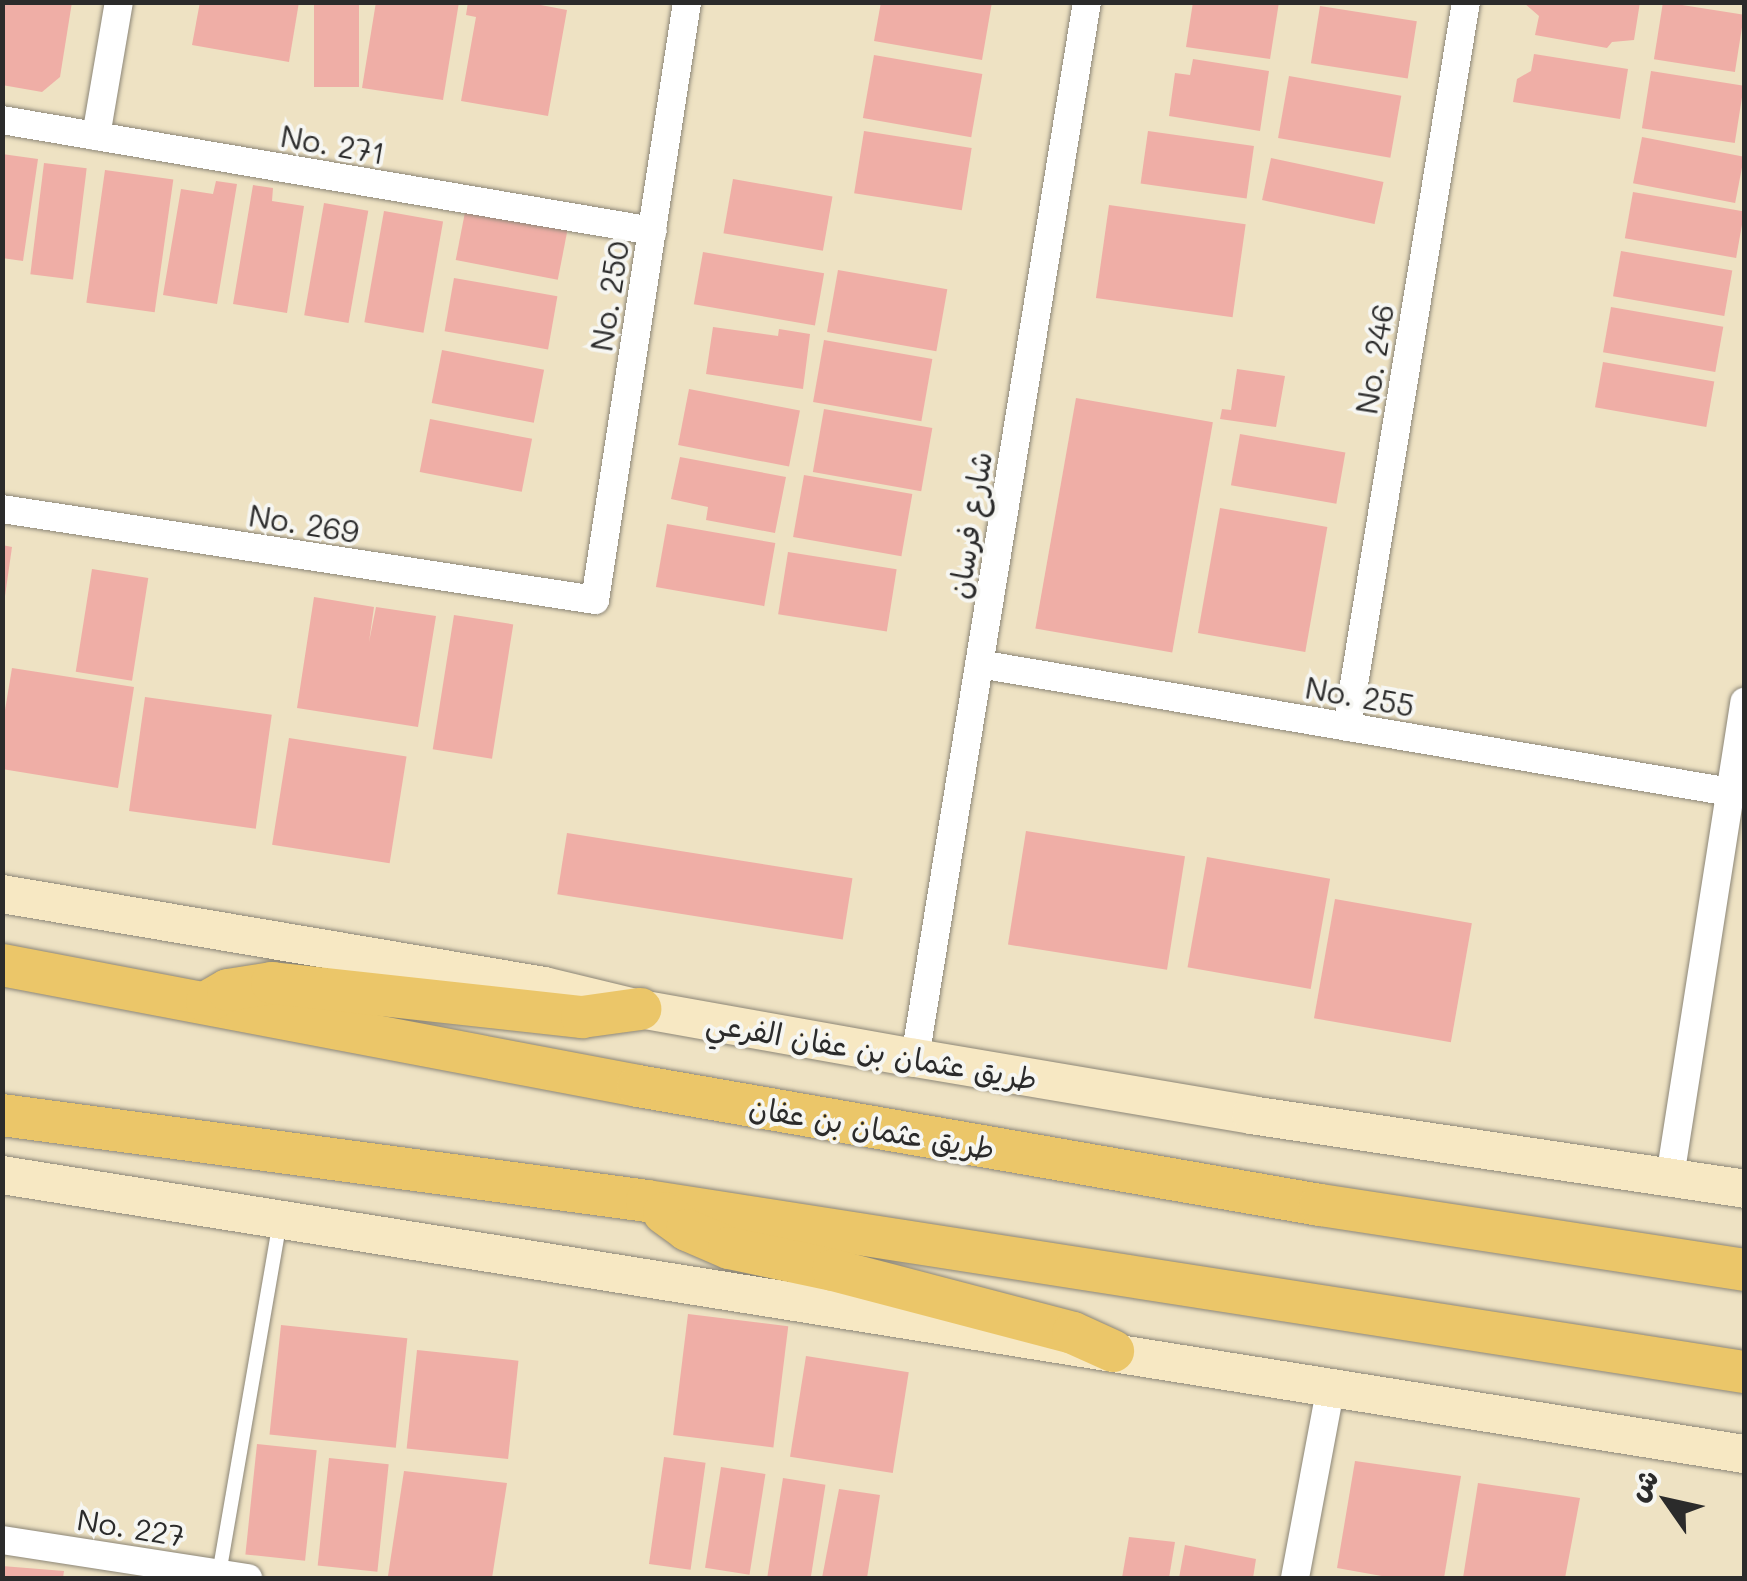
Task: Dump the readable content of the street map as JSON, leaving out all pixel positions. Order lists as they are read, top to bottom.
{
  "streets": {
    "main road": ["طريق عثمان بن عفان الفرعي", "طريق عثمان بن عفان"],
    "street": [
      "No. 271",
      "No. 250",
      "No. 246",
      "No. 269",
      "شارع فرسان",
      "No. 255",
      "No. 227"
    ]
  },
  "crossings": [
    ["No. 271", "No. 250"],
    ["No. 250", "No. 269"],
    ["No. 246", "No. 255"],
    ["شارع فرسان", "No. 255"],
    ["شارع فرسان", "طريق عثمان بن عفان الفرعي"]
  ],
  "north": "top left"
}
